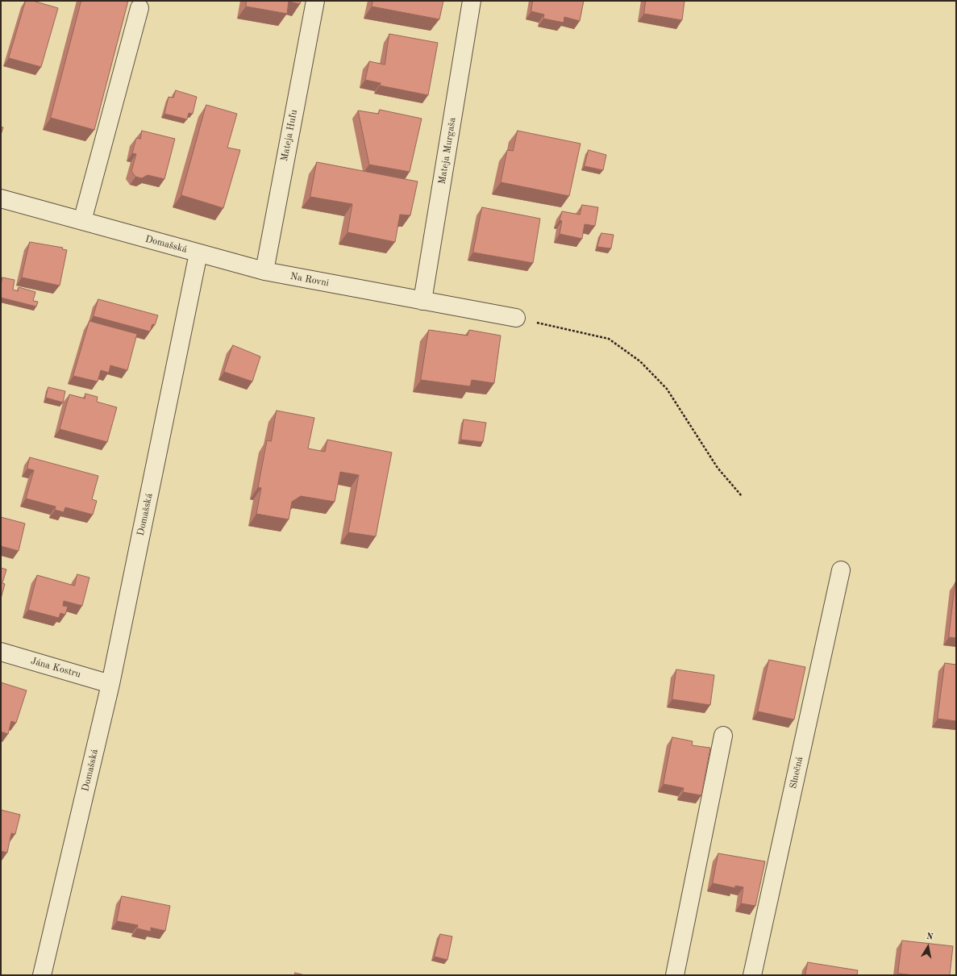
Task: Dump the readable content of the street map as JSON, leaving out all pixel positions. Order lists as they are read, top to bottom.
{
  "streets": {
    "street": [
      "Mateja Huľu",
      "Mateja Murgaša",
      "Domašská",
      "Na Rovni",
      "Jána Kostru",
      "Slnečná"
    ]
  },
  "crossings": [
    ["Mateja Huľu", "Na Rovni"],
    ["Mateja Murgaša", "Na Rovni"],
    ["Domašská", "Na Rovni"],
    ["Domašská", "Jána Kostru"]
  ],
  "north": "top"
}
